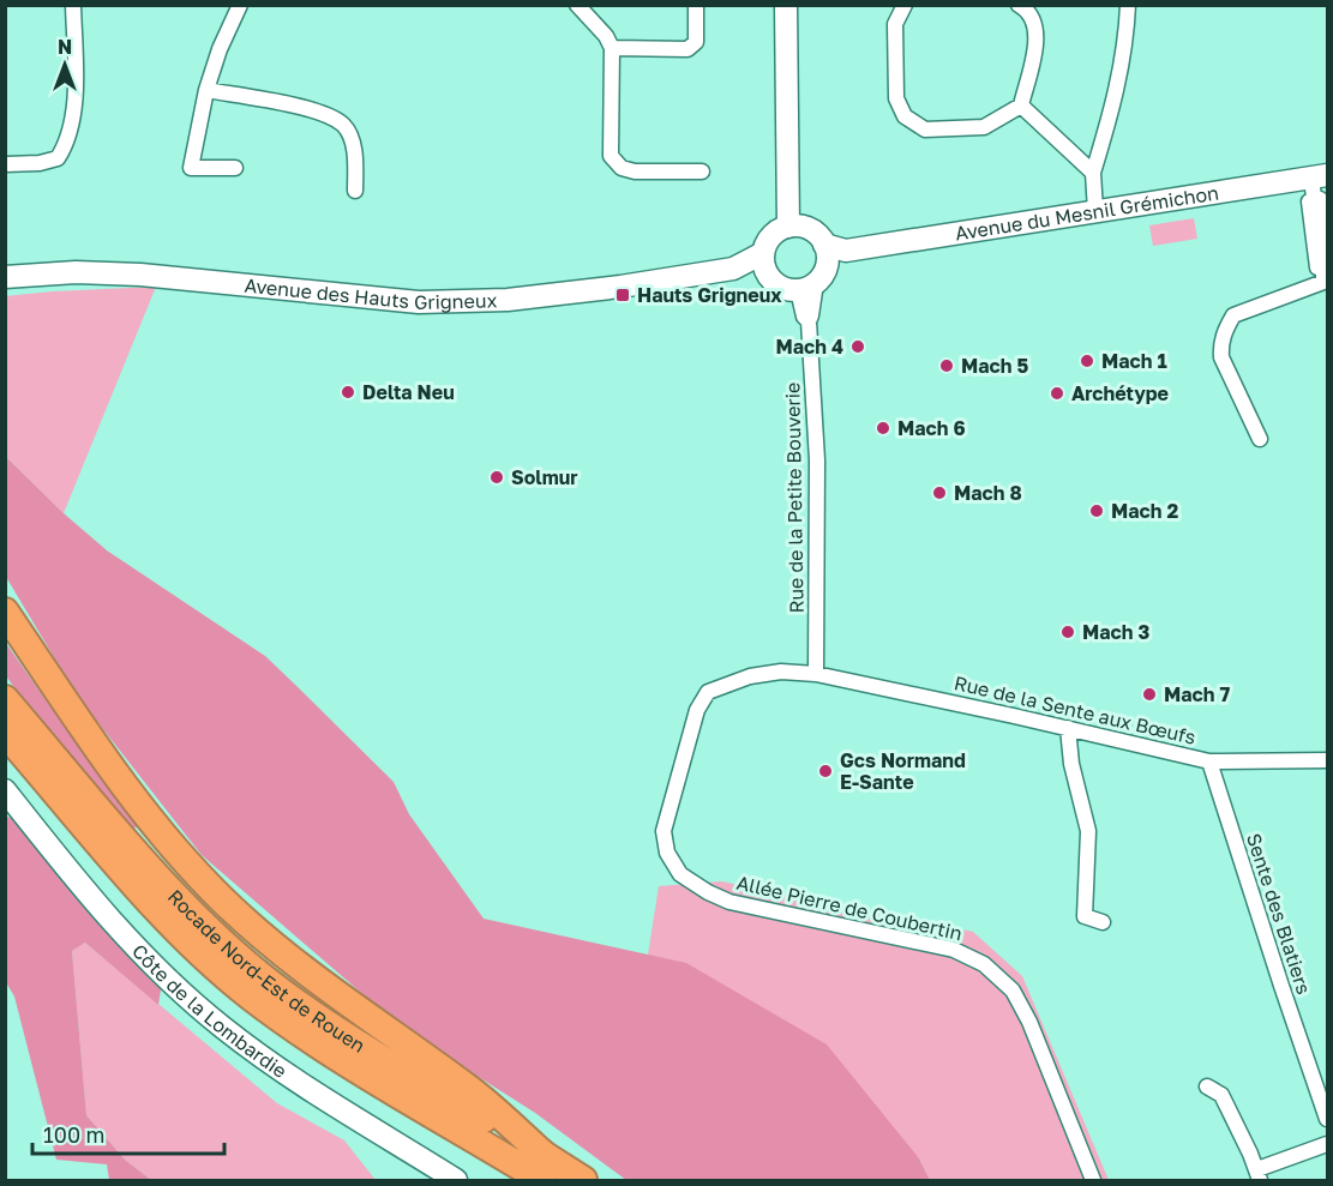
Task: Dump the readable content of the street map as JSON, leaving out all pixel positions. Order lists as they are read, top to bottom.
{
  "streets": {
    "highway": ["Rocade Nord-Est de Rouen"],
    "street": [
      "Avenue du Mesnil Grémichon",
      "Avenue des Hauts Grigneux",
      "Rue de la Petite Bouverie",
      "Rue de la Sente aux Bœufs",
      "Allée Pierre de Coubertin",
      "Sente des Blatiers",
      "Côte de la Lombardie"
    ]
  },
  "crossings": [
    ["Avenue du Mesnil Grémichon", "Avenue des Hauts Grigneux"],
    ["Avenue du Mesnil Grémichon", "Rue de la Petite Bouverie"],
    ["Avenue des Hauts Grigneux", "Rue de la Petite Bouverie"],
    ["Rue de la Petite Bouverie", "Rue de la Sente aux Bœufs"],
    ["Rue de la Sente aux Bœufs", "Allée Pierre de Coubertin"],
    ["Rue de la Sente aux Bœufs", "Sente des Blatiers"]
  ],
  "places": {
    "transit": ["Hauts Grigneux"],
    "other": [
      "Mach 4",
      "Mach 1",
      "Mach 5",
      "Delta Neu",
      "Archétype",
      "Mach 6",
      "Solmur",
      "Mach 8",
      "Mach 2",
      "Mach 3",
      "Mach 7",
      "Gcs Normand E-Sante"
    ]
  },
  "scale_bar": "100 m",
  "north": "top"
}
